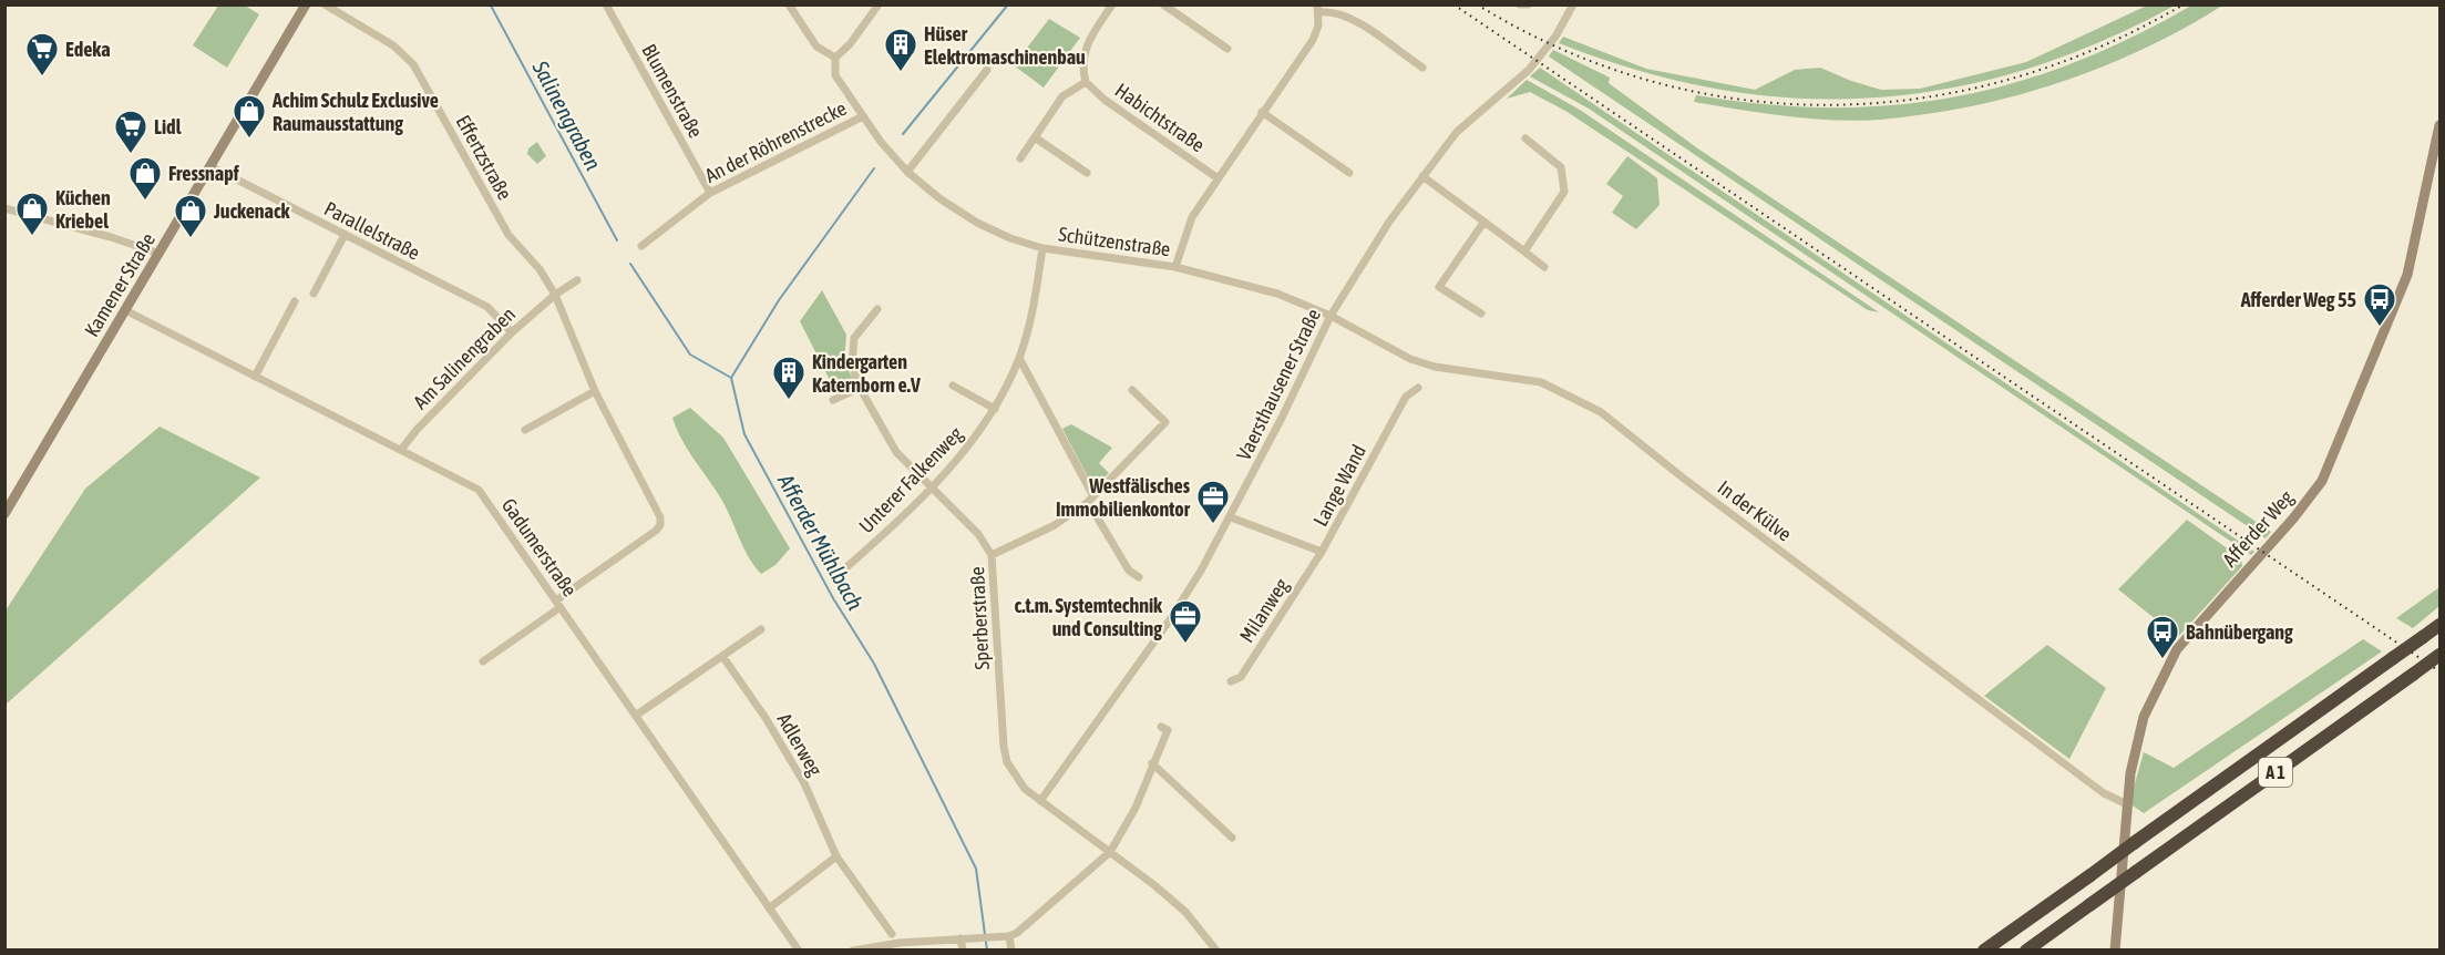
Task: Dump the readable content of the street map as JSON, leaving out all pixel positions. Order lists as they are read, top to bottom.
{
  "streets": {
    "highway": ["A 1"],
    "street": [
      "Blumenstraße",
      "Habichtstraße",
      "An der Röhrenstrecke",
      "Effertzstraße",
      "Parallelstraße",
      "Schützenstraße",
      "Kamener Straße",
      "Am Salinengraben",
      "Vaersthausener Straße",
      "Unterer Falkenweg",
      "Lange Wand",
      "In der Külve",
      "Afferder Weg",
      "Gadumerstraße",
      "Milanweg",
      "Sperberstraße",
      "Adlerweg"
    ]
  },
  "crossings": [
    ["Blumenstraße", "An der Röhrenstrecke"],
    ["Habichtstraße", "Schützenstraße"],
    ["An der Röhrenstrecke", "Schützenstraße"],
    ["Effertzstraße", "Am Salinengraben"],
    ["Effertzstraße", "Gadumerstraße"],
    ["Parallelstraße", "Kamener Straße"],
    ["Parallelstraße", "Am Salinengraben"],
    ["Schützenstraße", "Vaersthausener Straße"],
    ["Schützenstraße", "Unterer Falkenweg"],
    ["Schützenstraße", "In der Külve"],
    ["Kamener Straße", "Gadumerstraße"],
    ["Am Salinengraben", "Gadumerstraße"],
    ["Vaersthausener Straße", "Lange Wand"],
    ["Vaersthausener Straße", "In der Külve"],
    ["Vaersthausener Straße", "Sperberstraße"],
    ["Unterer Falkenweg", "Sperberstraße"],
    ["Lange Wand", "Milanweg"],
    ["In der Külve", "Afferder Weg"]
  ],
  "water": ["Salinengraben", "Afferder Mühlbach"],
  "places": {
    "building": ["Hüser Elektromaschinenbau", "Kindergarten Katernborn e.V"],
    "supermarket": ["Edeka", "Lidl"],
    "shop": [
      "Achim Schulz Exclusive Raumausstattung",
      "Fressnapf",
      "Küchen Kriebel",
      "Juckenack"
    ],
    "bus stop": ["Afferder Weg 55", "Bahnübergang"],
    "office": ["Westfälisches Immobilienkontor", "c.t.m. Systemtechnik und Consulting"]
  }
}
